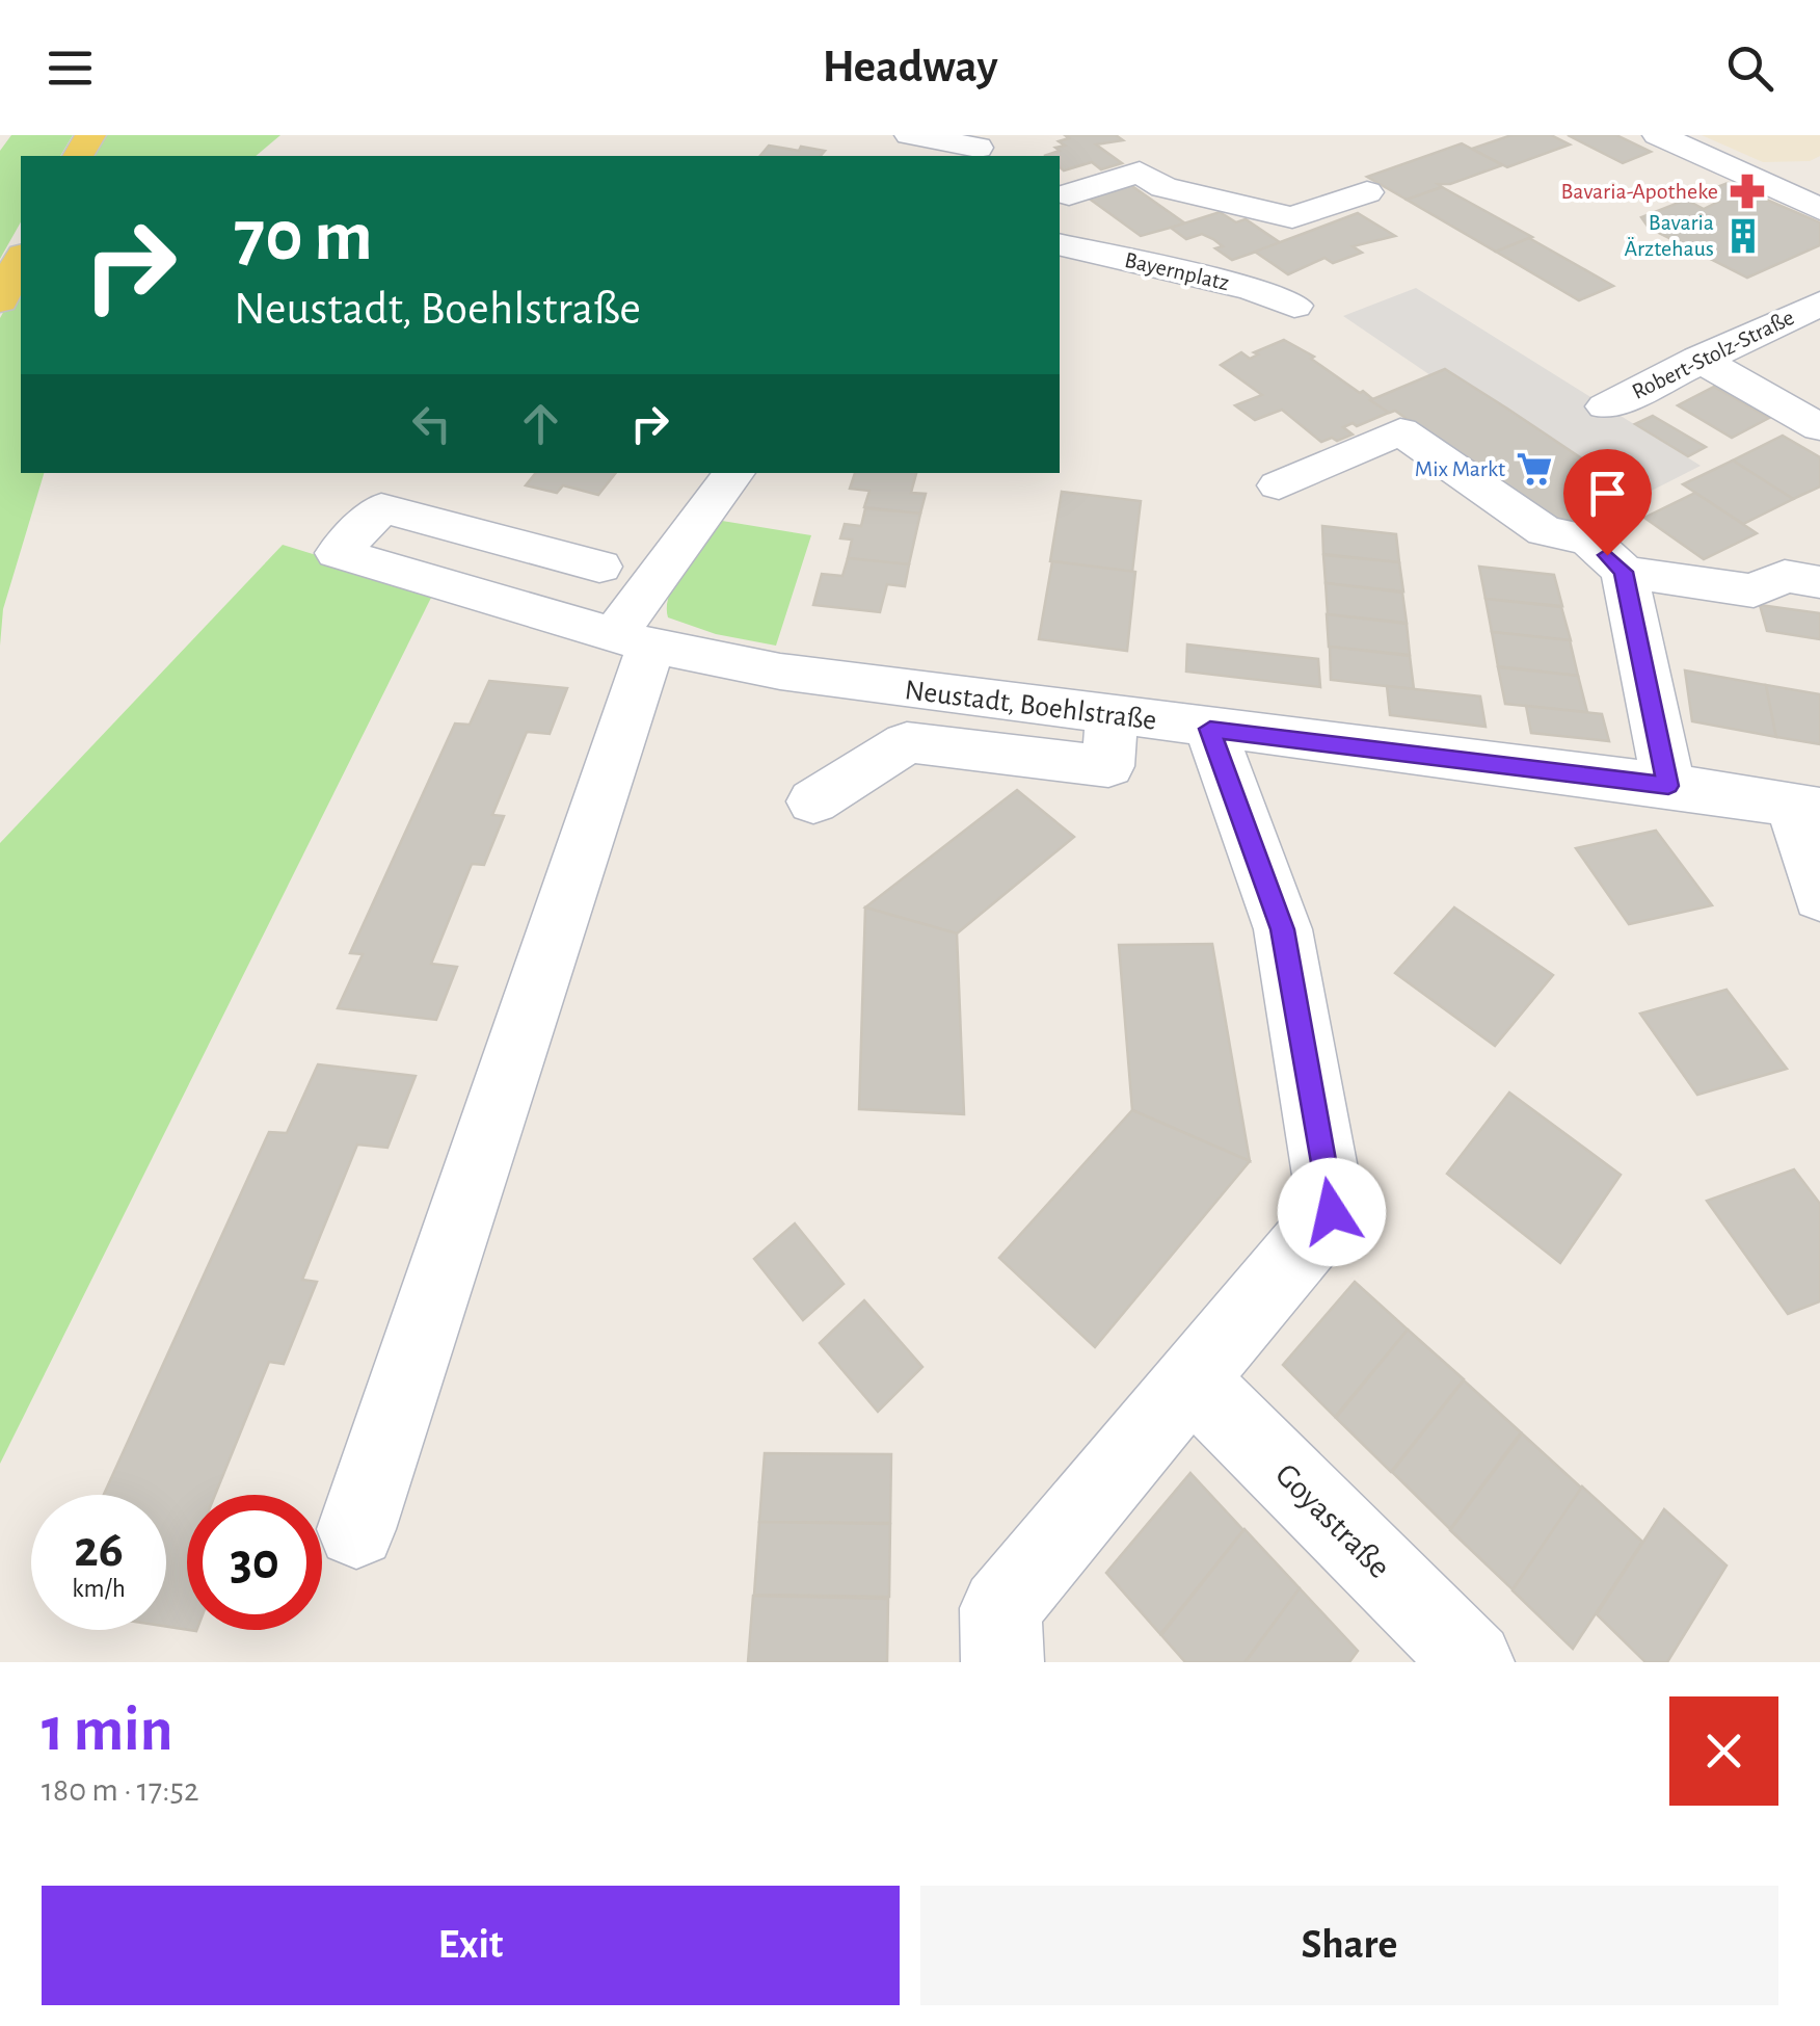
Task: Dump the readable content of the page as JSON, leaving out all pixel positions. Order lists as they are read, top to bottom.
{
  "streets": {
    "street": [
      "Bayernplatz",
      "Robert-Stolz-Straße",
      "Neustadt, Boehlstraße",
      "Goyastraße"
    ]
  },
  "places": {
    "pharmacy": ["Bavaria-Apotheke"],
    "building": ["Bavaria Ärztehaus"],
    "supermarket": ["Mix Markt"]
  },
  "page": {
    "header": "Headway",
    "turn": ["70 m", "Neustadt, Boehlstraße"],
    "speed": "26 km/h",
    "limit": "30",
    "heading": ["1 min", "180 m · 17:52"],
    "buttons": ["Exit", "Share"]
  }
}
